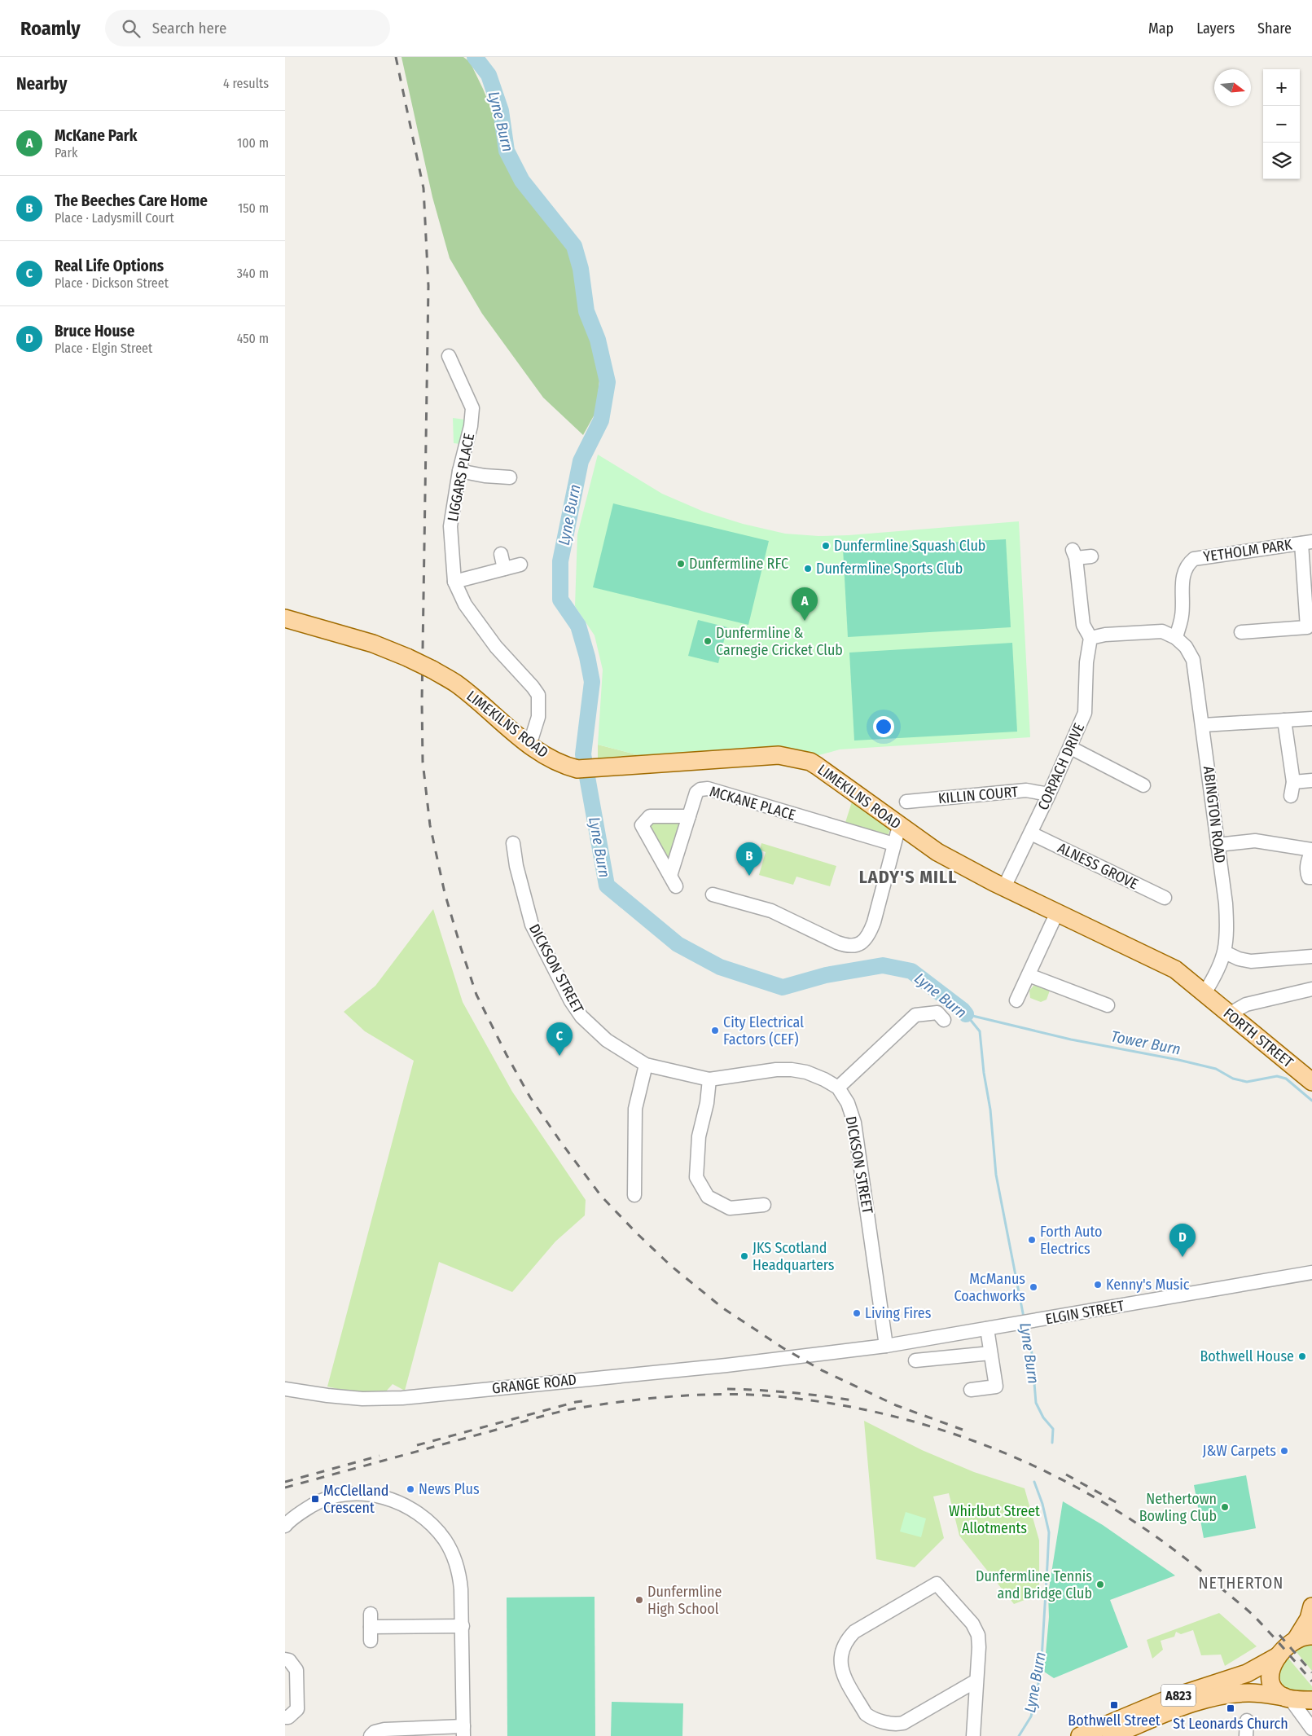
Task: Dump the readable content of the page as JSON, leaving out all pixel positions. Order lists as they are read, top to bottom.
{
  "streets": {
    "main road": ["LIMEKILNS ROAD", "FORTH STREET", "A823"],
    "street": [
      "LIGGARS PLACE",
      "YETHOLM PARK",
      "CORPACH DRIVE",
      "KILLIN COURT",
      "MCKANE PLACE",
      "ABINGTON ROAD",
      "ALNESS GROVE",
      "DICKSON STREET",
      "ELGIN STREET",
      "GRANGE ROAD"
    ]
  },
  "crossings": [
    ["LIGGARS PLACE", "LIMEKILNS ROAD"],
    ["YETHOLM PARK", "ABINGTON ROAD"],
    ["LIMEKILNS ROAD", "CORPACH DRIVE"],
    ["LIMEKILNS ROAD", "ABINGTON ROAD"],
    ["LIMEKILNS ROAD", "FORTH STREET"],
    ["CORPACH DRIVE", "KILLIN COURT"],
    ["CORPACH DRIVE", "ALNESS GROVE"],
    ["ABINGTON ROAD", "FORTH STREET"],
    ["DICKSON STREET", "ELGIN STREET"],
    ["ELGIN STREET", "GRANGE ROAD"]
  ],
  "districts": ["LADY'S MILL", "NETHERTON"],
  "water": ["Lyne Burn", "Tower Burn"],
  "parks": ["Whirlbut Street Allotments"],
  "places": {
    "other": [
      "Dunfermline Squash Club",
      "Dunfermline RFC",
      "Dunfermline Sports Club",
      "Dunfermline & Carnegie Cricket Club",
      "City Electrical Factors (CEF)",
      "Forth Auto Electrics",
      "JKS Scotland Headquarters",
      "Kenny's Music",
      "McManus Coachworks",
      "Living Fires",
      "Bothwell House",
      "J&W Carpets",
      "News Plus",
      "Nethertown Bowling Club",
      "Dunfermline Tennis and Bridge Club",
      "Dunfermline High School"
    ],
    "transit": ["McClelland Crescent", "Bothwell Street", "St Leonards Church"]
  },
  "north": "right",
  "page": {
    "header": "Roamly",
    "search": "Search here",
    "nav": ["Map", "Layers", "Share"],
    "heading": ["Nearby", "4 results"],
    "map_buttons": ["+", "−"],
    "list": [
      {
        "mark": "A",
        "name": "McKane Park",
        "note": "Park",
        "value": "100 m"
      },
      {
        "mark": "B",
        "name": "The Beeches Care Home",
        "note": "Place · Ladysmill Court",
        "value": "150 m"
      },
      {
        "mark": "C",
        "name": "Real Life Options",
        "note": "Place · Dickson Street",
        "value": "340 m"
      },
      {
        "mark": "D",
        "name": "Bruce House",
        "note": "Place · Elgin Street",
        "value": "450 m"
      }
    ],
    "pins": [
      "A",
      "B",
      "C",
      "D"
    ]
  }
}
